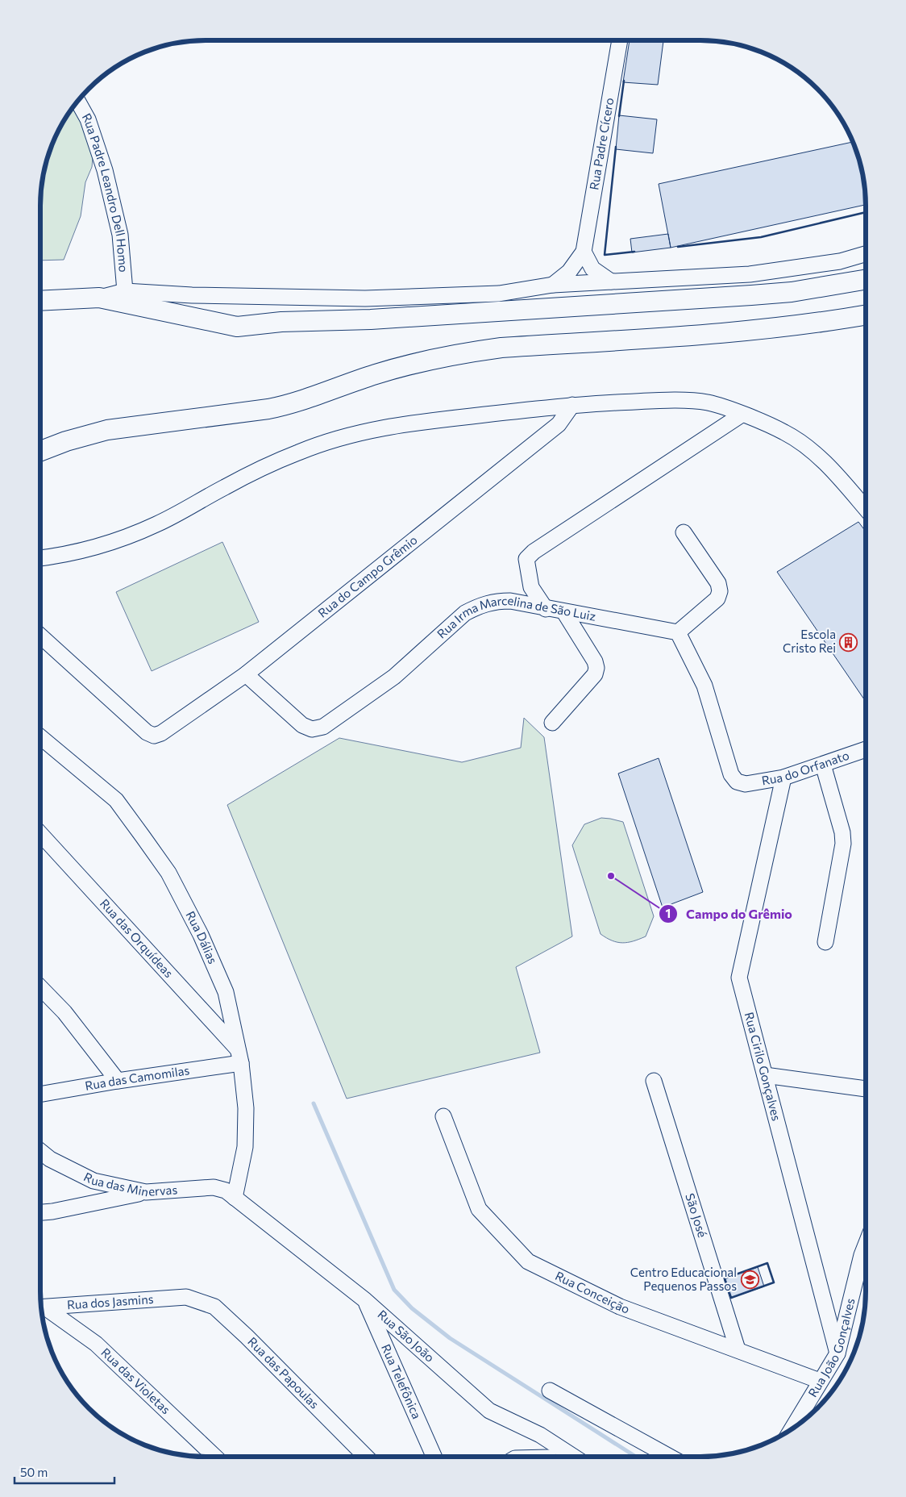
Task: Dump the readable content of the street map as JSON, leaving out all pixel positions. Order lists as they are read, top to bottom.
{
  "streets": {
    "street": [
      "Rua Padre Cícero",
      "Rua Padre Leandro Dell Homo",
      "Rua do Campo Grêmio",
      "Rua Irma Marcelina de São Luiz",
      "Rua do Orfanato",
      "Rua Dálias",
      "Rua das Orquídeas",
      "Rua Cirilo Gonçalves",
      "Rua das Camomilas",
      "Rua das Minervas",
      "São José",
      "Rua Conceição",
      "Rua dos Jasmins",
      "Rua São João",
      "Rua João Gonçalves",
      "Rua das Papoulas",
      "Rua das Violetas",
      "Rua Telefônica"
    ]
  },
  "crossings": [
    ["Rua do Campo Grêmio", "Rua Irma Marcelina de São Luiz"],
    ["Rua Irma Marcelina de São Luiz", "Rua do Orfanato"],
    ["Rua do Orfanato", "Rua Cirilo Gonçalves"],
    ["Rua Dálias", "Rua das Orquídeas"],
    ["Rua Dálias", "Rua das Camomilas"],
    ["Rua Dálias", "Rua das Minervas"],
    ["Rua Dálias", "Rua São João"],
    ["Rua das Orquídeas", "Rua das Camomilas"],
    ["Rua Cirilo Gonçalves", "Rua João Gonçalves"],
    ["Rua das Minervas", "Rua São João"],
    ["São José", "Rua Conceição"],
    ["Rua Conceição", "Rua João Gonçalves"],
    ["Rua dos Jasmins", "Rua das Papoulas"],
    ["Rua dos Jasmins", "Rua das Violetas"],
    ["Rua São João", "Rua Telefônica"]
  ],
  "places": {
    "building": ["Escola Cristo Rei"],
    "other": ["Campo do Grêmio"],
    "school or university": ["Centro Educacional Pequenos Passos"]
  },
  "scale_bar": "50 m"
}
